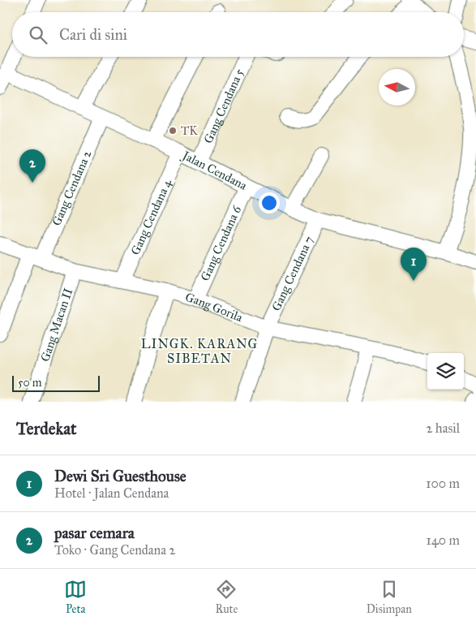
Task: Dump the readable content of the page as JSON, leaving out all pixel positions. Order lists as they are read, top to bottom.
{
  "streets": {
    "street": [
      "Gang Cendana 5",
      "Jalan Cendana",
      "Gang Cendana 2",
      "Gang Cendana 4",
      "Gang Cendana 6",
      "Gang Cendana 7",
      "Gang Gorila",
      "Gang Macan II"
    ]
  },
  "crossings": [
    ["Gang Cendana 5", "Jalan Cendana"],
    ["Jalan Cendana", "Gang Cendana 2"],
    ["Jalan Cendana", "Gang Cendana 4"],
    ["Jalan Cendana", "Gang Cendana 6"],
    ["Jalan Cendana", "Gang Cendana 7"],
    ["Gang Cendana 2", "Gang Gorila"],
    ["Gang Cendana 4", "Gang Gorila"],
    ["Gang Cendana 6", "Gang Gorila"],
    ["Gang Cendana 7", "Gang Gorila"],
    ["Gang Gorila", "Gang Macan II"]
  ],
  "districts": ["LINGK. KARANG SIBETAN"],
  "places": ["TK"],
  "scale_bar": "50 m",
  "north": "left",
  "page": {
    "search": "Cari di sini",
    "pins": ["2", "1"],
    "scale": "50 m",
    "heading": ["Terdekat", "2 hasil"],
    "list": [
      {
        "mark": "1",
        "name": "Dewi Sri Guesthouse",
        "note": "Hotel · Jalan Cendana",
        "value": "100 m"
      },
      {
        "mark": "2",
        "name": "pasar cemara",
        "note": "Toko · Gang Cendana 2",
        "value": "140 m"
      }
    ],
    "nav": ["Peta", "Rute", "Disimpan"]
  }
}
